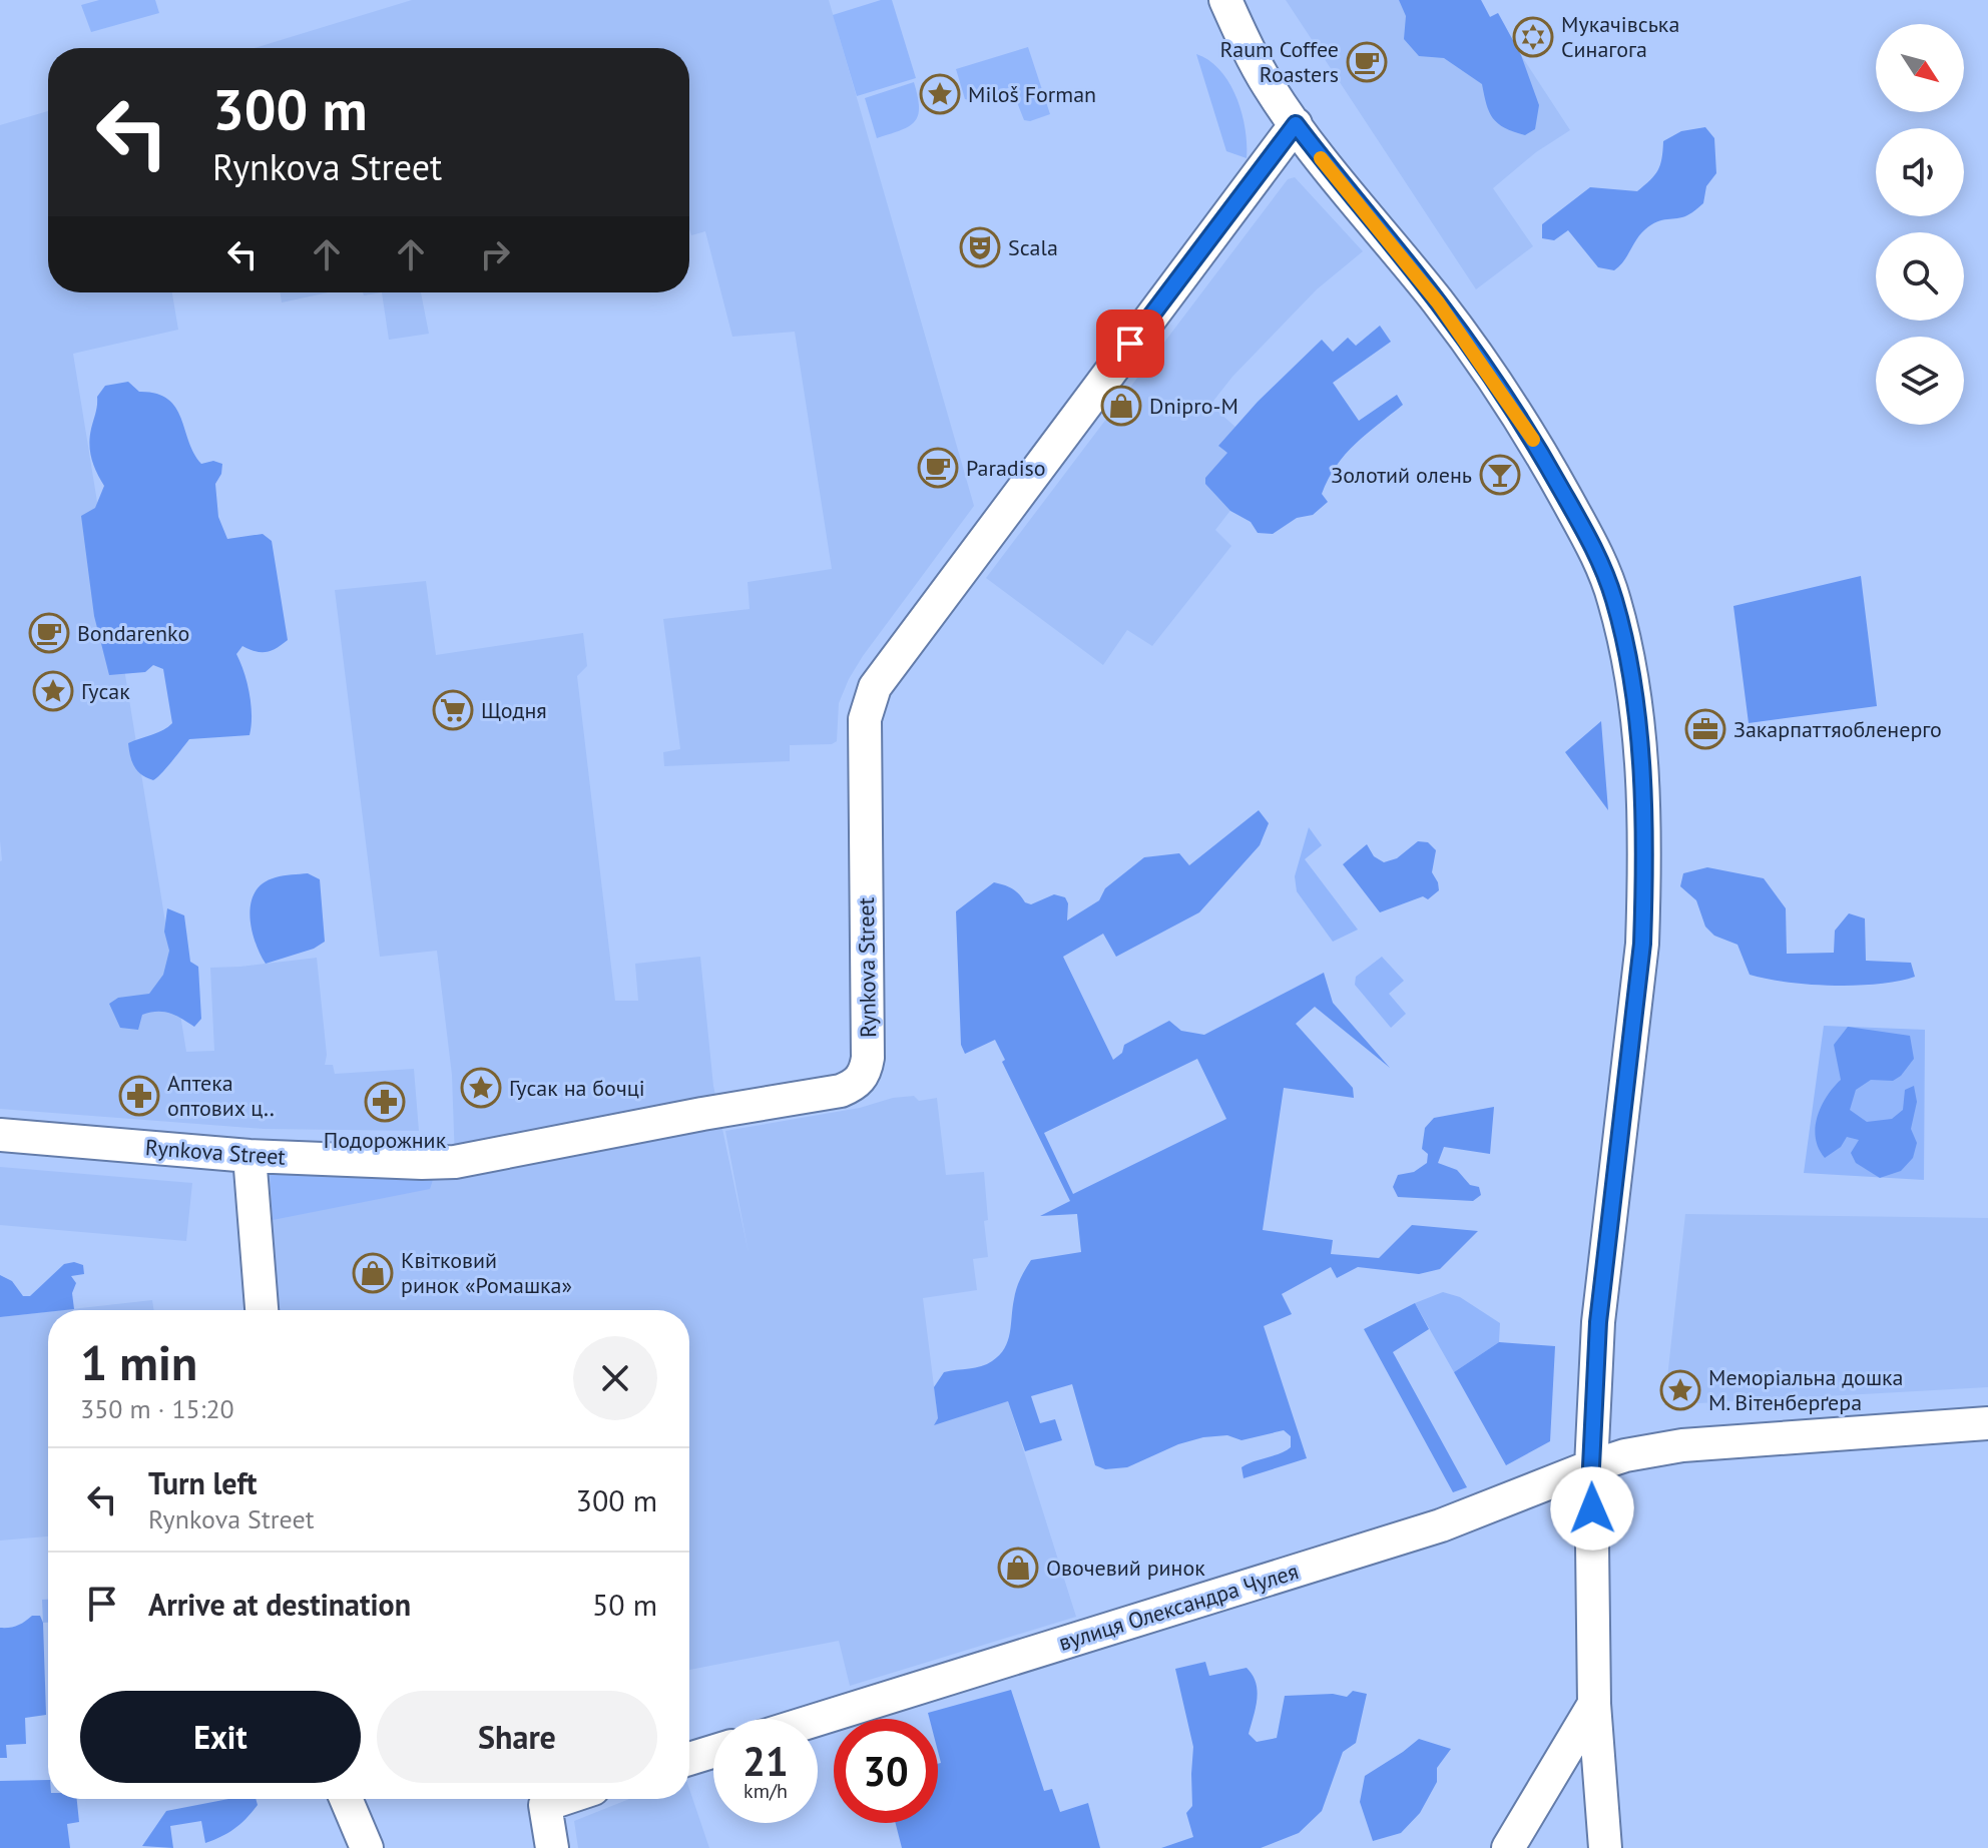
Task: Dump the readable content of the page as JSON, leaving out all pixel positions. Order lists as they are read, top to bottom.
{
  "streets": {
    "street": ["Rynkova Street", "вулиця Олександра Чулея"]
  },
  "places": {
    "synagogue": ["Мукачівська Синагога"],
    "cafe": ["Raum Coffee Roasters", "Paradiso", "Bondarenko"],
    "place": [
      "Miloš Forman",
      "Гусак",
      "Гусак на бочці",
      "Меморіальна дошка М. Вітенберґера"
    ],
    "theatre": ["Scala"],
    "shop": ["Dnipro-M", "Квітковий ринок «Ромашка»", "Овочевий ринок"],
    "bar": ["Золотий олень"],
    "supermarket": ["Щодня"],
    "office": ["Закарпаттяобленерго"],
    "pharmacy": ["Аптека оптових ц‥", "Подорожник"]
  },
  "north": "bottom right",
  "page": {
    "turn": ["300 m", "Rynkova Street"],
    "heading": ["1 min", "350 m · 15:20"],
    "list": [
      {
        "name": "Turn left",
        "note": "Rynkova Street",
        "value": "300 m"
      },
      {
        "name": "Arrive at destination",
        "value": "50 m"
      }
    ],
    "buttons": ["Exit", "Share"],
    "speed": "21 km/h",
    "limit": "30"
  }
}
